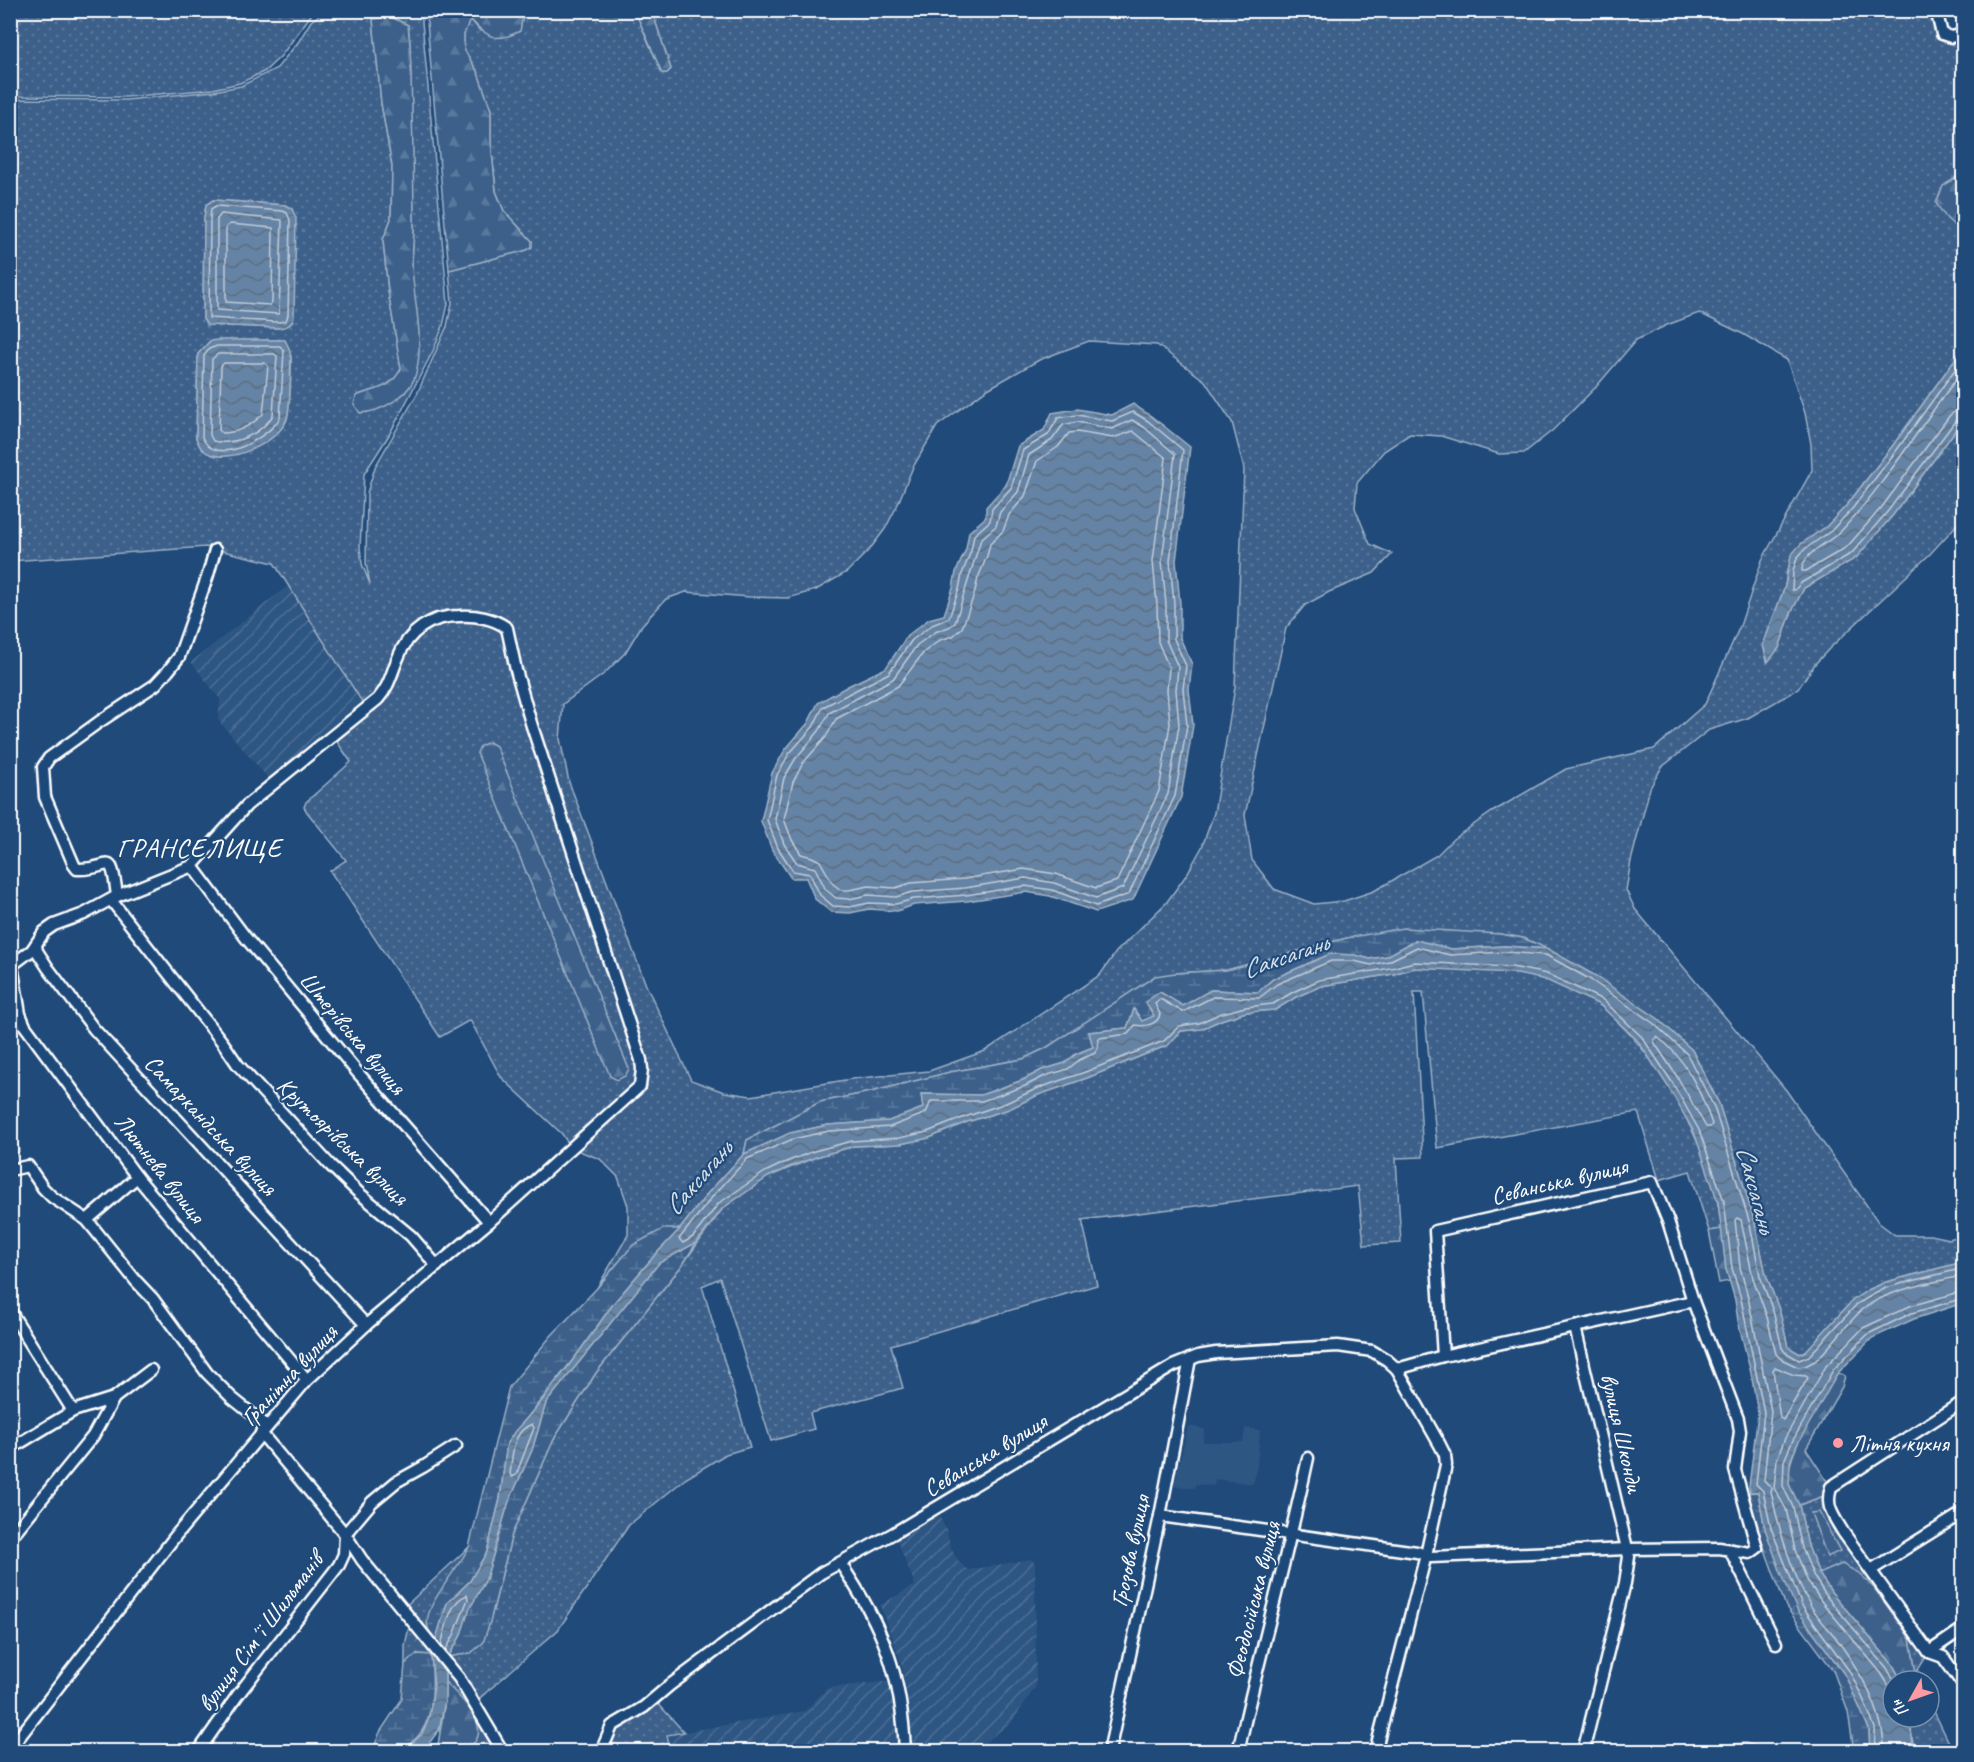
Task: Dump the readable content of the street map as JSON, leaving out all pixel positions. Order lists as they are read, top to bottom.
{
  "streets": {
    "street": [
      "Штерівська вулиця",
      "Самаркандська вулиця",
      "Крутоярівська вулиця",
      "Лютнева вулиця",
      "Севанська вулиця",
      "Гранітна вулиця",
      "вулиця Шконди",
      "Грозова вулиця",
      "Феодосійська вулиця",
      "вулиця Сімʼї Шильманів"
    ]
  },
  "crossings": [
    ["Штерівська вулиця", "Гранітна вулиця"],
    ["Самаркандська вулиця", "Лютнева вулиця"],
    ["Самаркандська вулиця", "Гранітна вулиця"],
    ["Крутоярівська вулиця", "Гранітна вулиця"],
    ["Лютнева вулиця", "Гранітна вулиця"],
    ["Севанська вулиця", "Грозова вулиця"]
  ],
  "districts": ["ГРАНСЕЛИЩЕ"],
  "water": ["Саксагань"],
  "places": ["Літня кухня"],
  "north": "bottom left"
}
